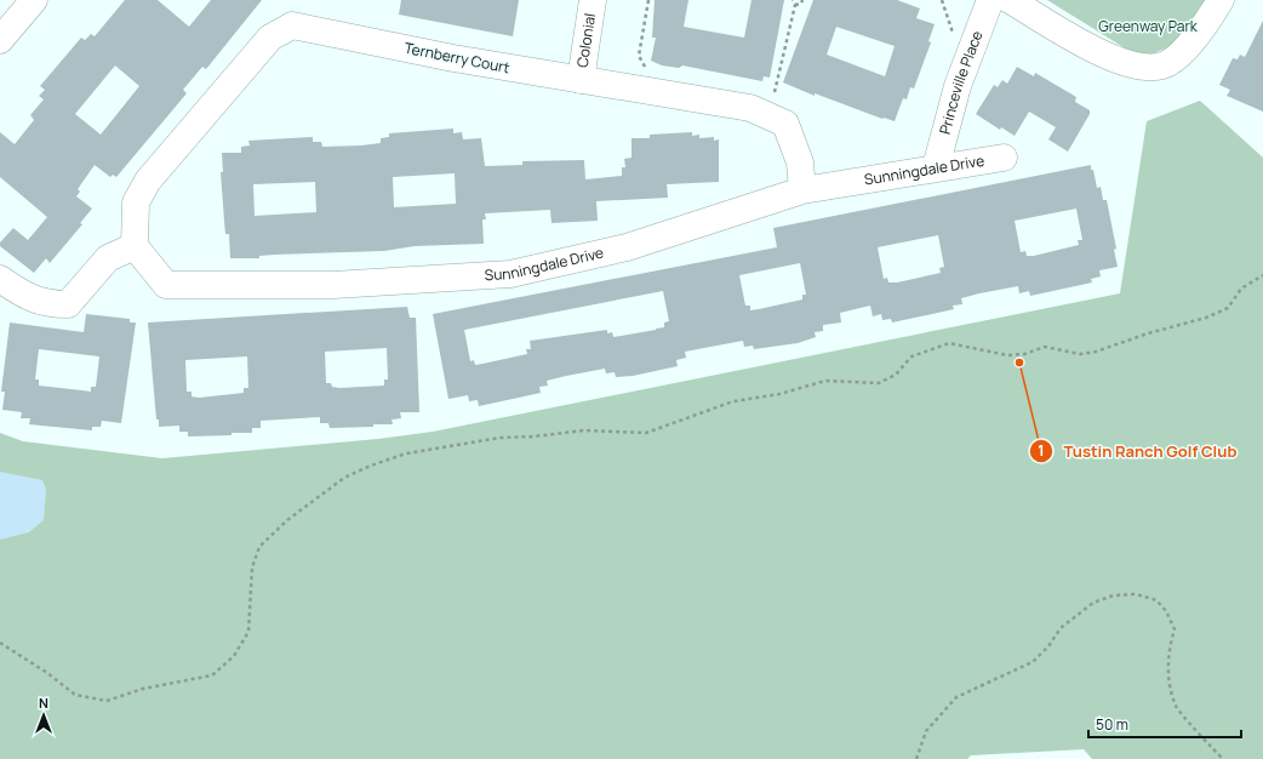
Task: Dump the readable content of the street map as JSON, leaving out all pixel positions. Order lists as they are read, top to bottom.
{
  "streets": {
    "street": [
      "Colonial",
      "Ternberry Court",
      "Princeville Place",
      "Sunningdale Drive"
    ]
  },
  "crossings": [
    ["Colonial", "Ternberry Court"],
    ["Ternberry Court", "Sunningdale Drive"],
    ["Princeville Place", "Sunningdale Drive"]
  ],
  "parks": ["Greenway Park"],
  "places": ["Tustin Ranch Golf Club"],
  "scale_bar": "50 m",
  "north": "top"
}
